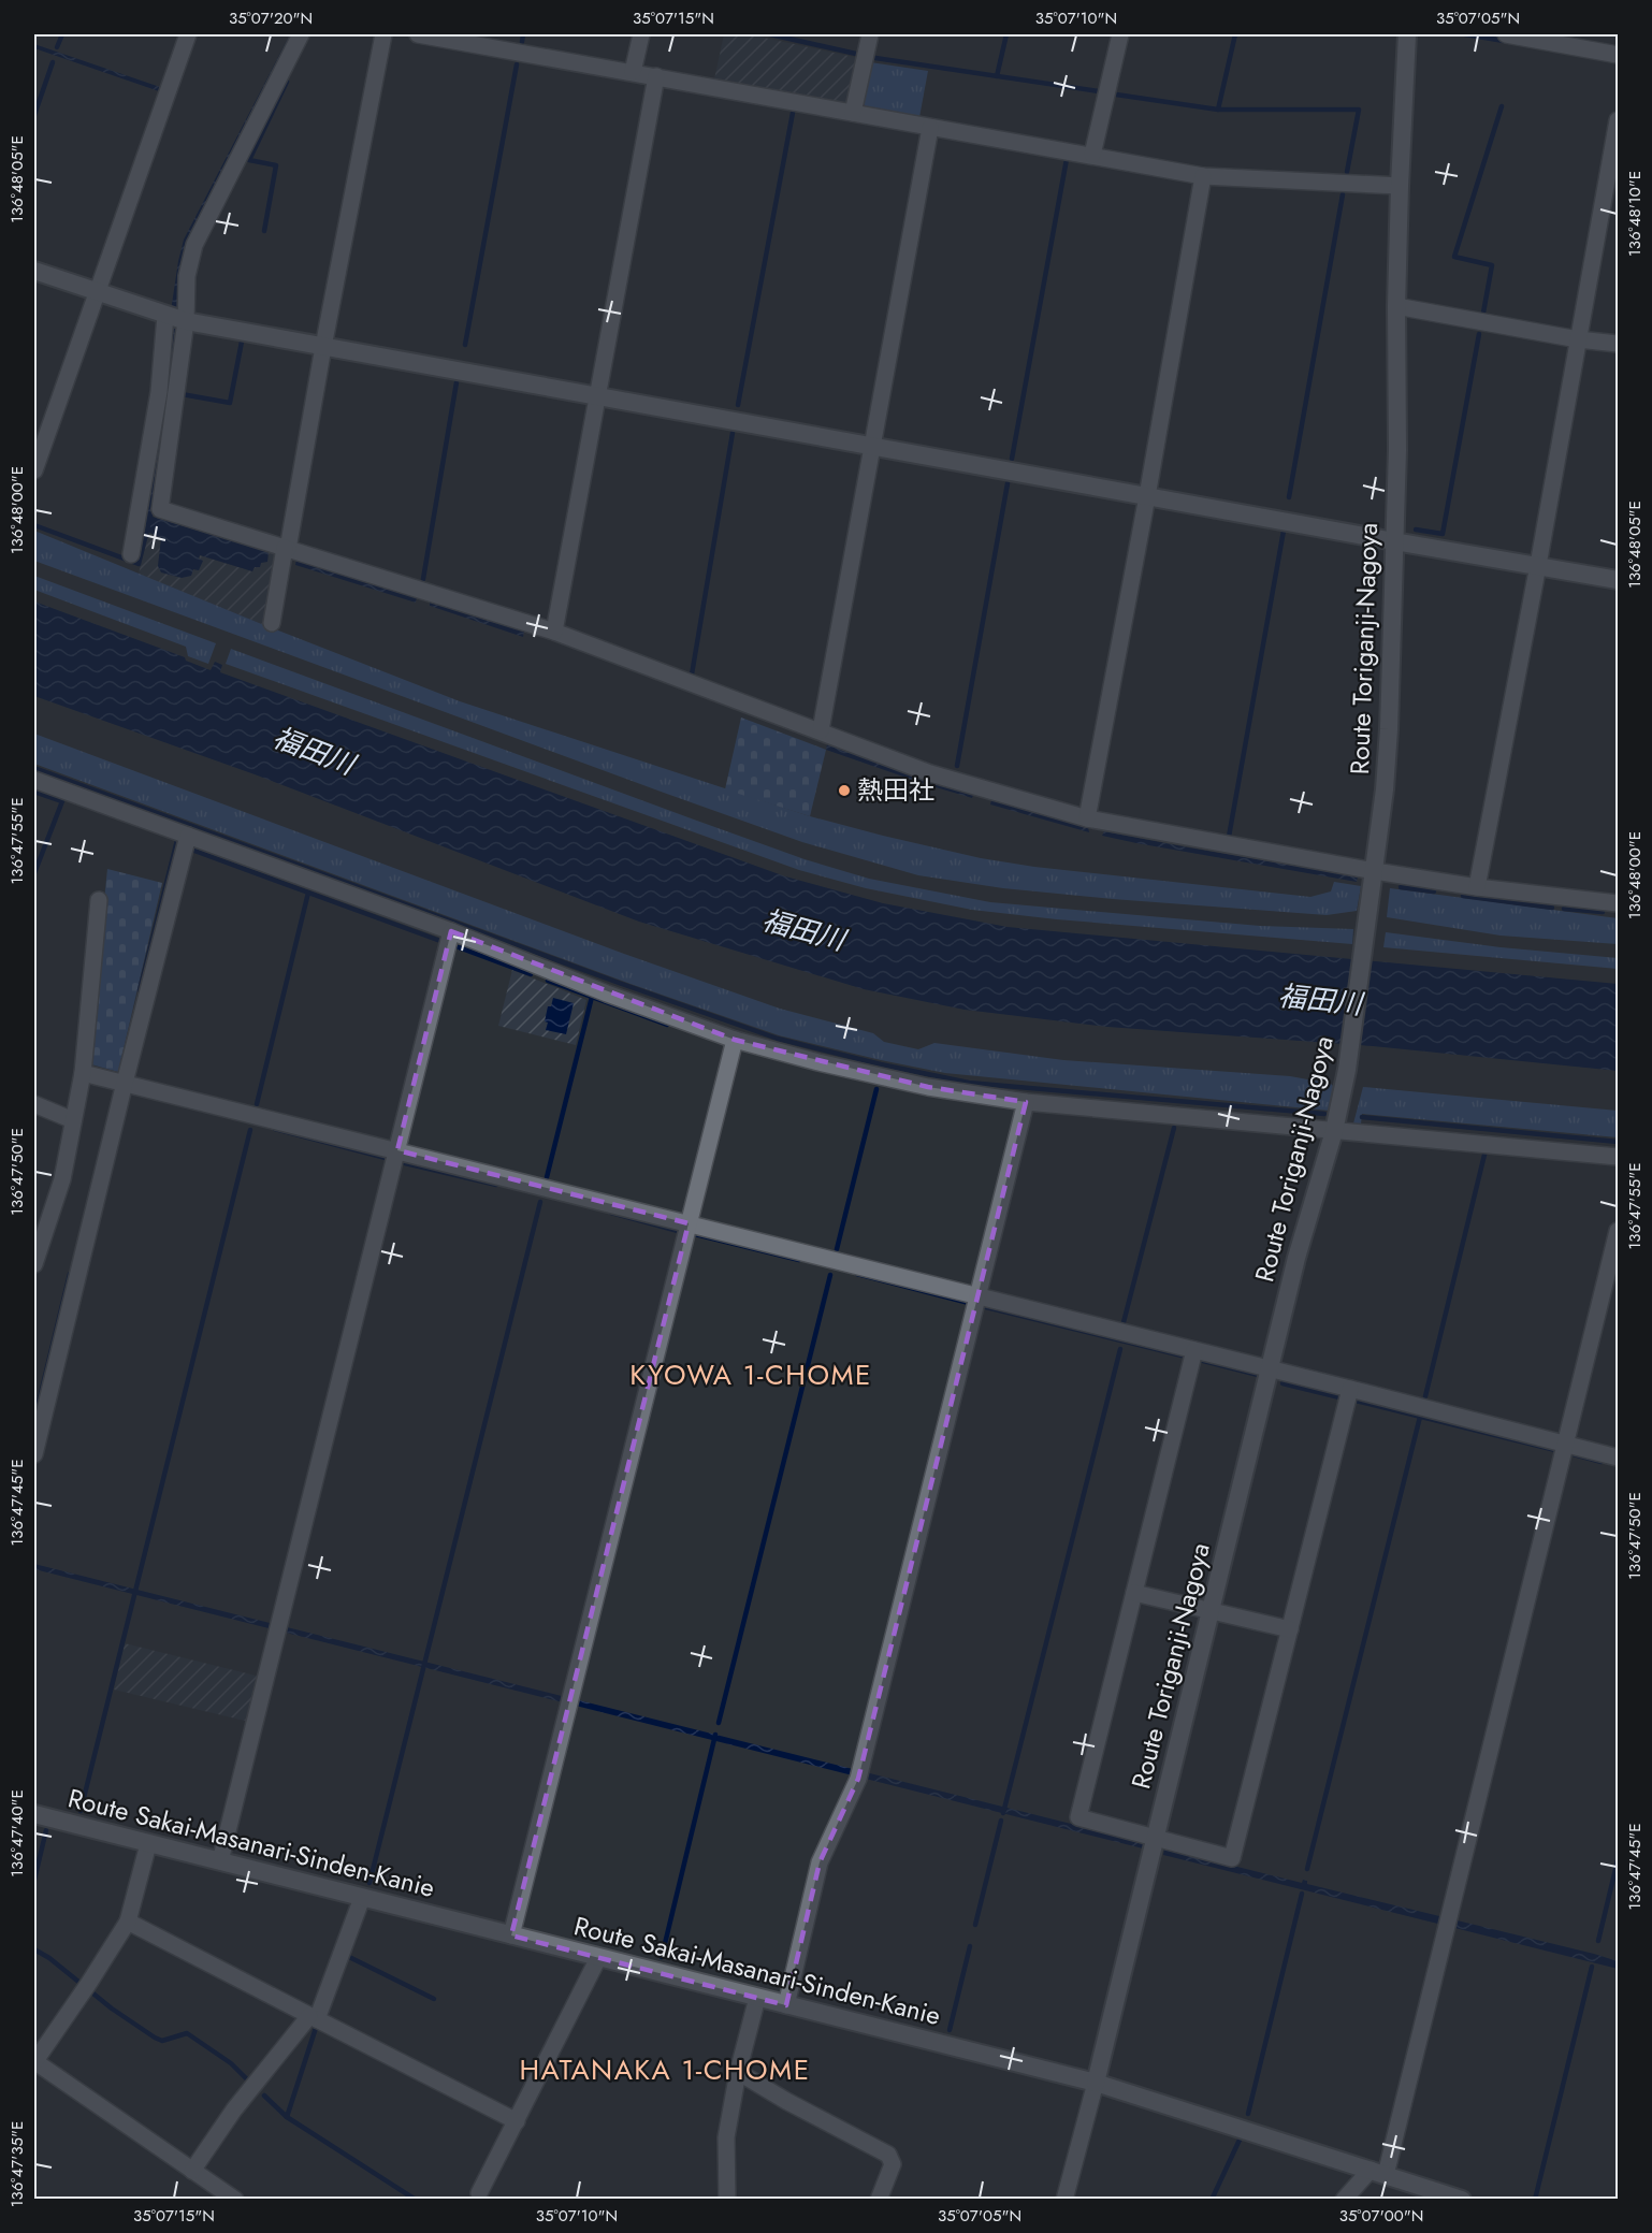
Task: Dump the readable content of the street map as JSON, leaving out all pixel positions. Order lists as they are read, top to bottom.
{
  "streets": {
    "main road": ["Route Toriganji-Nagoya", "Route Sakai-Masanari-Sinden-Kanie"]
  },
  "crossings": [
    ["Route Toriganji-Nagoya", "Route Sakai-Masanari-Sinden-Kanie"]
  ],
  "districts": ["KYOWA 1-CHOME", "HATANAKA 1-CHOME"],
  "water": ["福田川"],
  "places": ["熱田社"],
  "coordinates": [
    "35°07'20\"N",
    "35°07'15\"N",
    "35°07'10\"N",
    "35°07'05\"N",
    "136°48'05\"E",
    "136°48'10\"E",
    "136°48'00\"E",
    "136°47'55\"E",
    "136°47'50\"E",
    "136°47'45\"E",
    "136°47'40\"E",
    "136°47'35\"E",
    "35°07'00\"N"
  ]
}
